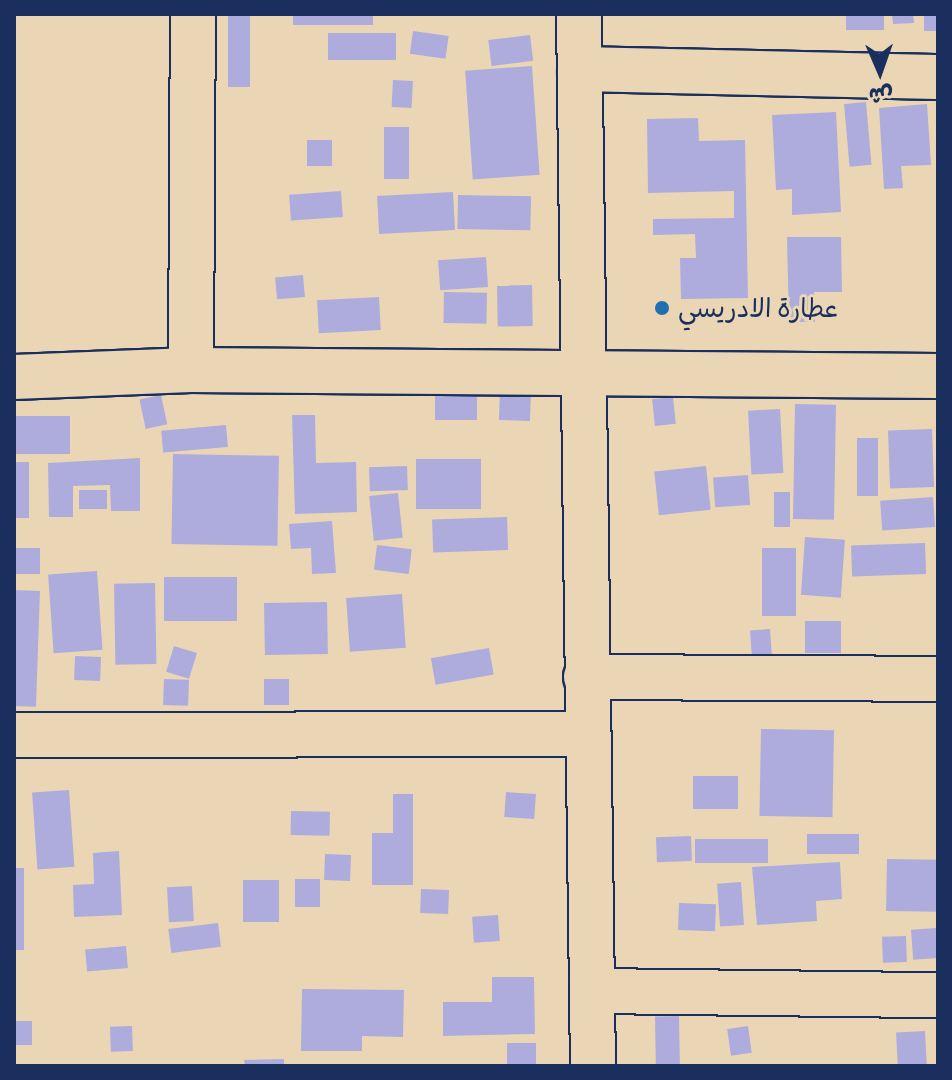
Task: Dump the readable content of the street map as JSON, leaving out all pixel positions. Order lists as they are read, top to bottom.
{
  "places": ["عطارة الادريسي"],
  "north": "bottom"
}
